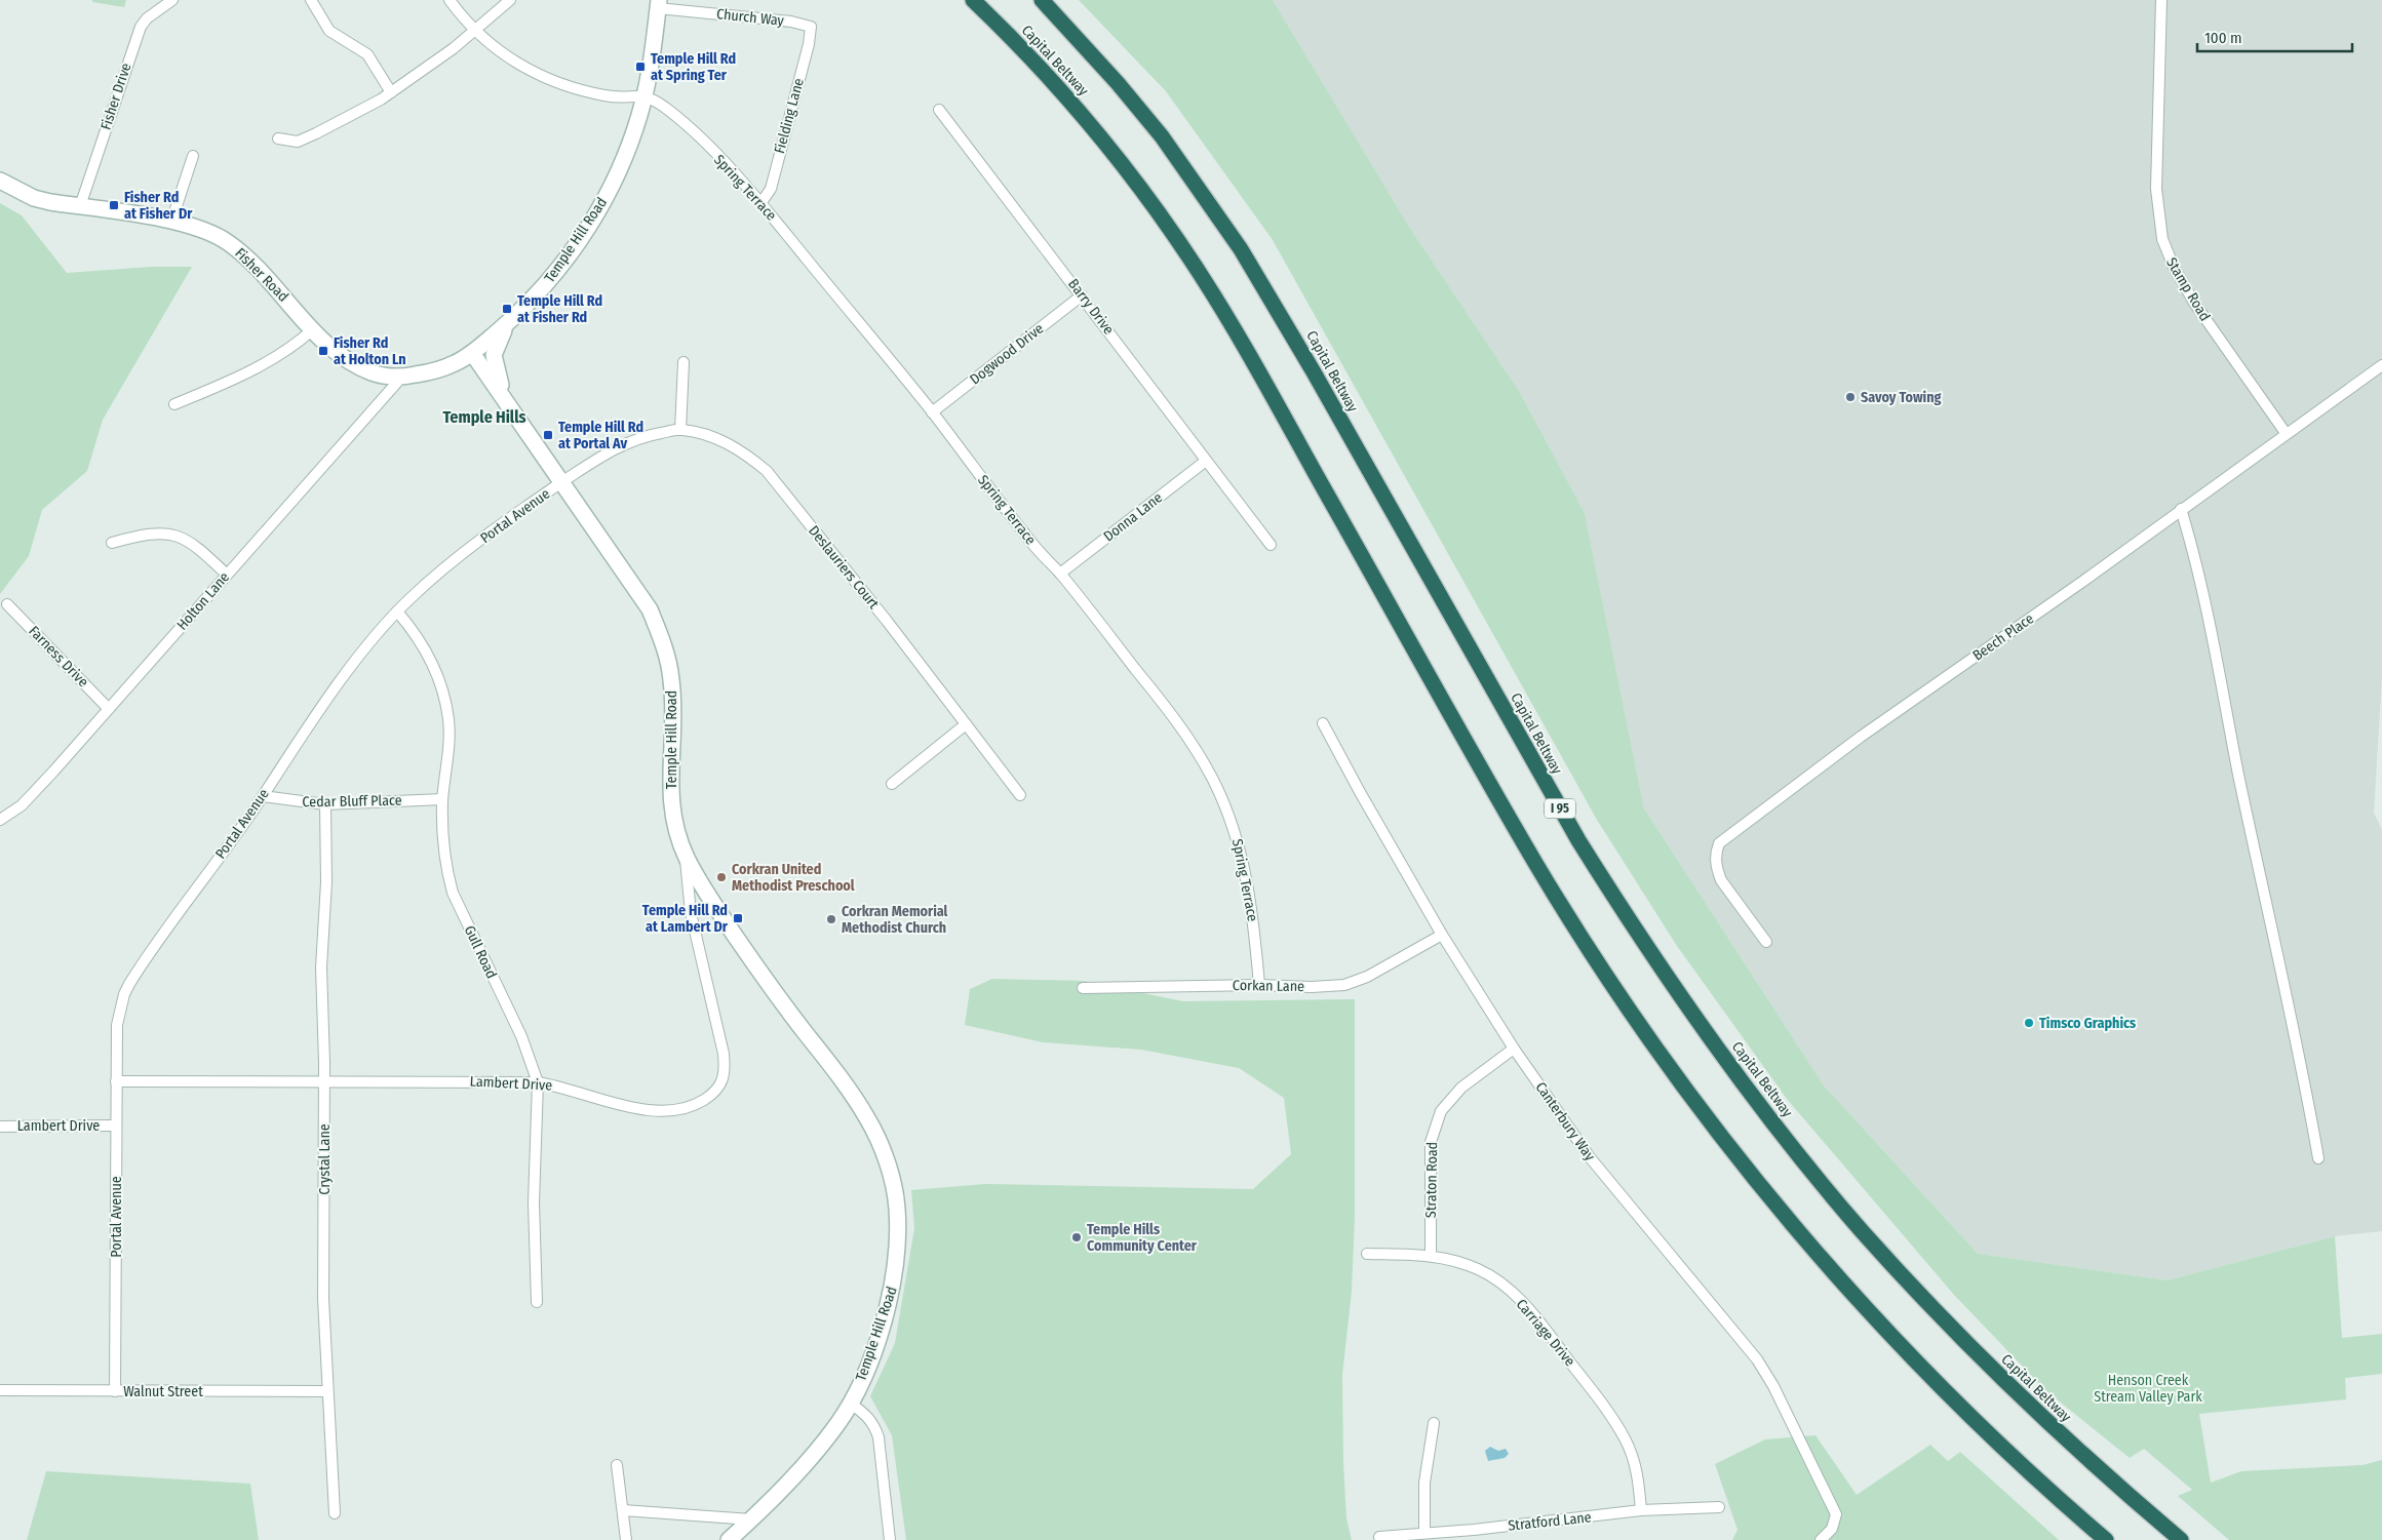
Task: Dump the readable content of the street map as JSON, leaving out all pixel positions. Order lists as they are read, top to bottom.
{
  "streets": {
    "highway": ["Capital Beltway", "I 95"],
    "main road": ["Temple Hill Road", "Fisher Road"],
    "street": [
      "Church Way",
      "Fisher Drive",
      "Fielding Lane",
      "Spring Terrace",
      "Stamp Road",
      "Barry Drive",
      "Dogwood Drive",
      "Portal Avenue",
      "Donna Lane",
      "Deslauriers Court",
      "Holton Lane",
      "Beech Place",
      "Farness Drive",
      "Cedar Bluff Place",
      "Gull Road",
      "Corkan Lane",
      "Lambert Drive",
      "Canterbury Way",
      "Crystal Lane",
      "Straton Road",
      "Carriage Drive",
      "Walnut Street",
      "Stratford Lane"
    ]
  },
  "crossings": [
    ["Church Way", "Fielding Lane"],
    ["Church Way", "Temple Hill Road"],
    ["Fisher Drive", "Fisher Road"],
    ["Fielding Lane", "Spring Terrace"],
    ["Spring Terrace", "Temple Hill Road"],
    ["Spring Terrace", "Dogwood Drive"],
    ["Spring Terrace", "Donna Lane"],
    ["Spring Terrace", "Corkan Lane"],
    ["Temple Hill Road", "Fisher Road"],
    ["Temple Hill Road", "Portal Avenue"],
    ["Temple Hill Road", "Lambert Drive"],
    ["Fisher Road", "Holton Lane"],
    ["Stamp Road", "Beech Place"],
    ["Barry Drive", "Dogwood Drive"],
    ["Barry Drive", "Donna Lane"],
    ["Portal Avenue", "Deslauriers Court"],
    ["Portal Avenue", "Cedar Bluff Place"],
    ["Portal Avenue", "Gull Road"],
    ["Portal Avenue", "Lambert Drive"],
    ["Portal Avenue", "Walnut Street"],
    ["Holton Lane", "Farness Drive"],
    ["Cedar Bluff Place", "Gull Road"],
    ["Cedar Bluff Place", "Crystal Lane"],
    ["Gull Road", "Lambert Drive"],
    ["Corkan Lane", "Canterbury Way"],
    ["Lambert Drive", "Crystal Lane"],
    ["Canterbury Way", "Straton Road"],
    ["Crystal Lane", "Walnut Street"],
    ["Straton Road", "Carriage Drive"],
    ["Carriage Drive", "Stratford Lane"]
  ],
  "districts": ["Temple Hills"],
  "parks": ["Henson Creek Stream Valley Park"],
  "places": {
    "transit": [
      "Temple Hill Rd at Spring Ter",
      "Fisher Rd at Fisher Dr",
      "Temple Hill Rd at Fisher Rd",
      "Fisher Rd at Holton Ln",
      "Temple Hill Rd at Portal Av",
      "Temple Hill Rd at Lambert Dr"
    ],
    "other": [
      "Savoy Towing",
      "Corkran United Methodist Preschool",
      "Corkran Memorial Methodist Church",
      "Timsco Graphics",
      "Temple Hills Community Center"
    ]
  },
  "scale_bar": "100 m"
}
